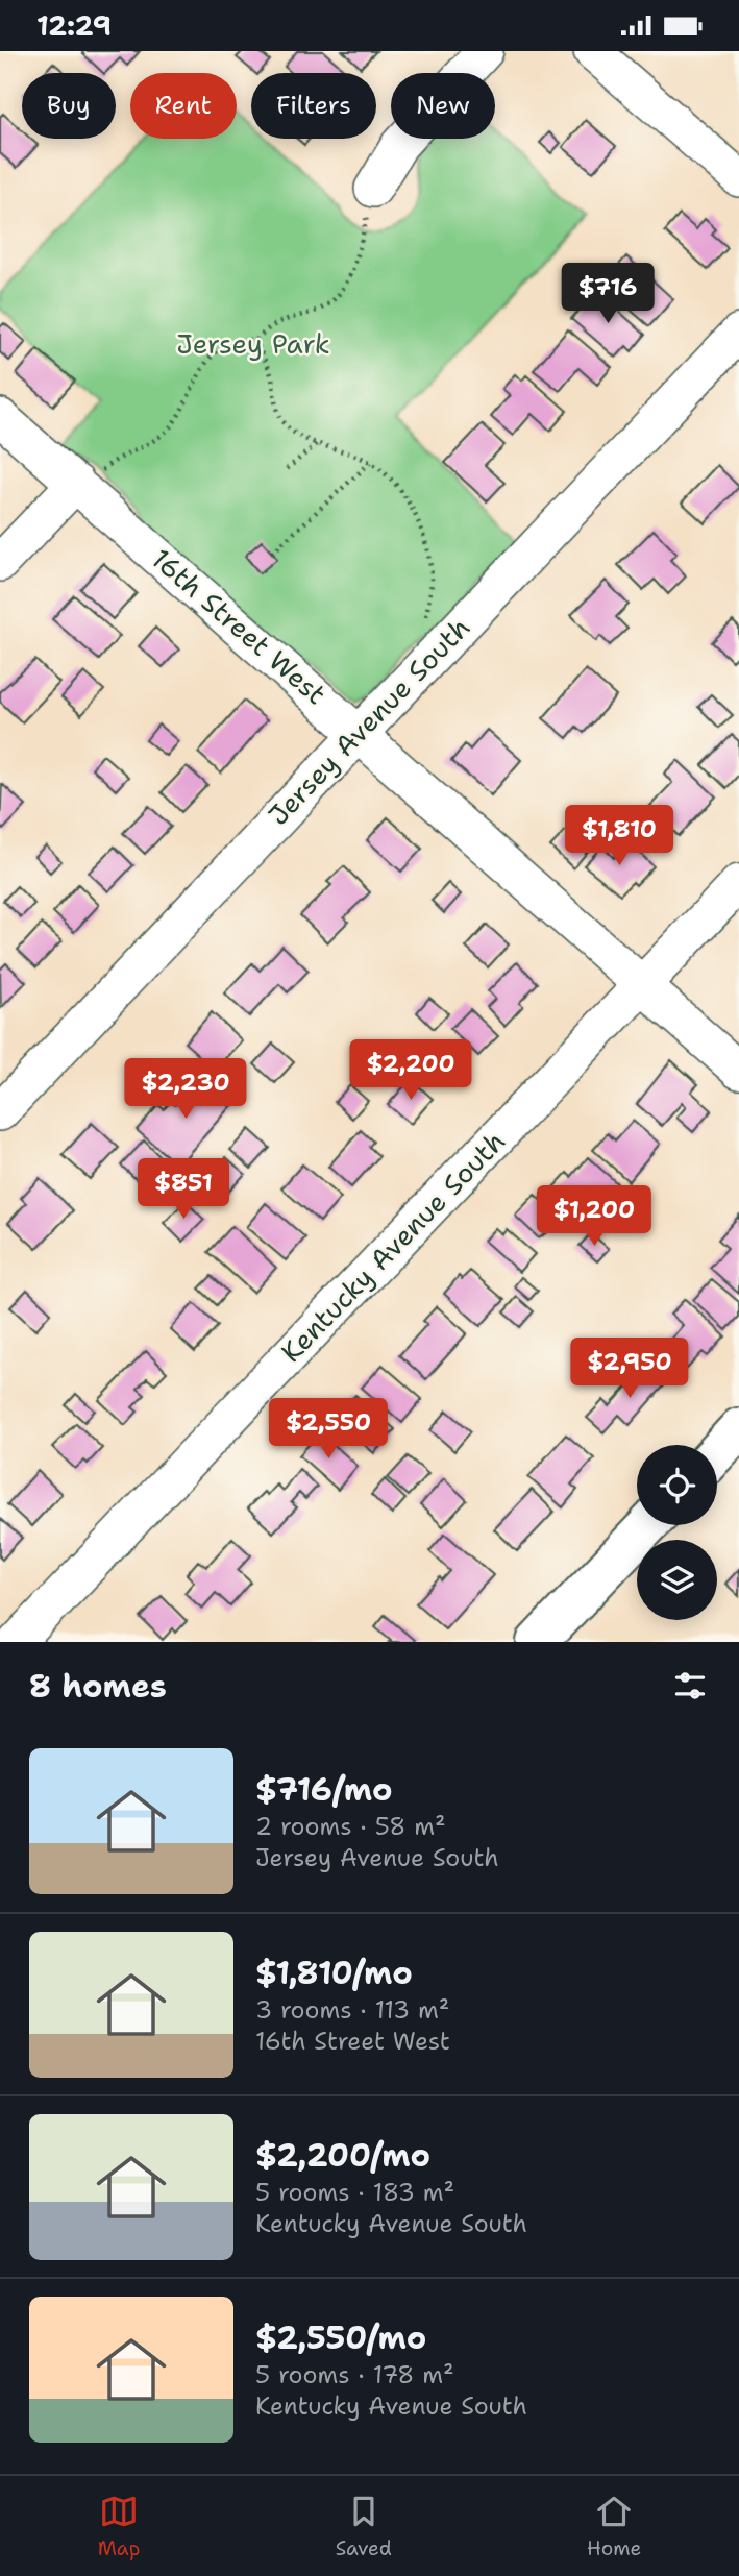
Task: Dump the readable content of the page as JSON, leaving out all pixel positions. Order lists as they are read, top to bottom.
{
  "streets": {
    "street": ["16th Street West", "Jersey Avenue South", "Kentucky Avenue South"]
  },
  "crossings": [
    ["16th Street West", "Jersey Avenue South"],
    ["16th Street West", "Kentucky Avenue South"]
  ],
  "parks": ["Jersey Park"],
  "page": {
    "status": "12:29",
    "chip": [
      "Buy",
      "Rent",
      "Filters",
      "New"
    ],
    "price": [
      "$716",
      "$1,810",
      "$2,200",
      "$2,230",
      "$851",
      "$1,200",
      "$2,950",
      "$2,550"
    ],
    "heading": "8 homes",
    "list": [
      {
        "name": "$716/mo",
        "note": "2 rooms · 58 m² · Jersey Avenue South"
      },
      {
        "name": "$1,810/mo",
        "note": "3 rooms · 113 m² · 16th Street West"
      },
      {
        "name": "$2,200/mo",
        "note": "5 rooms · 183 m² · Kentucky Avenue South"
      },
      {
        "name": "$2,550/mo",
        "note": "5 rooms · 178 m² · Kentucky Avenue South"
      }
    ],
    "tabs": ["Map", "Saved", "Home"]
  }
}
